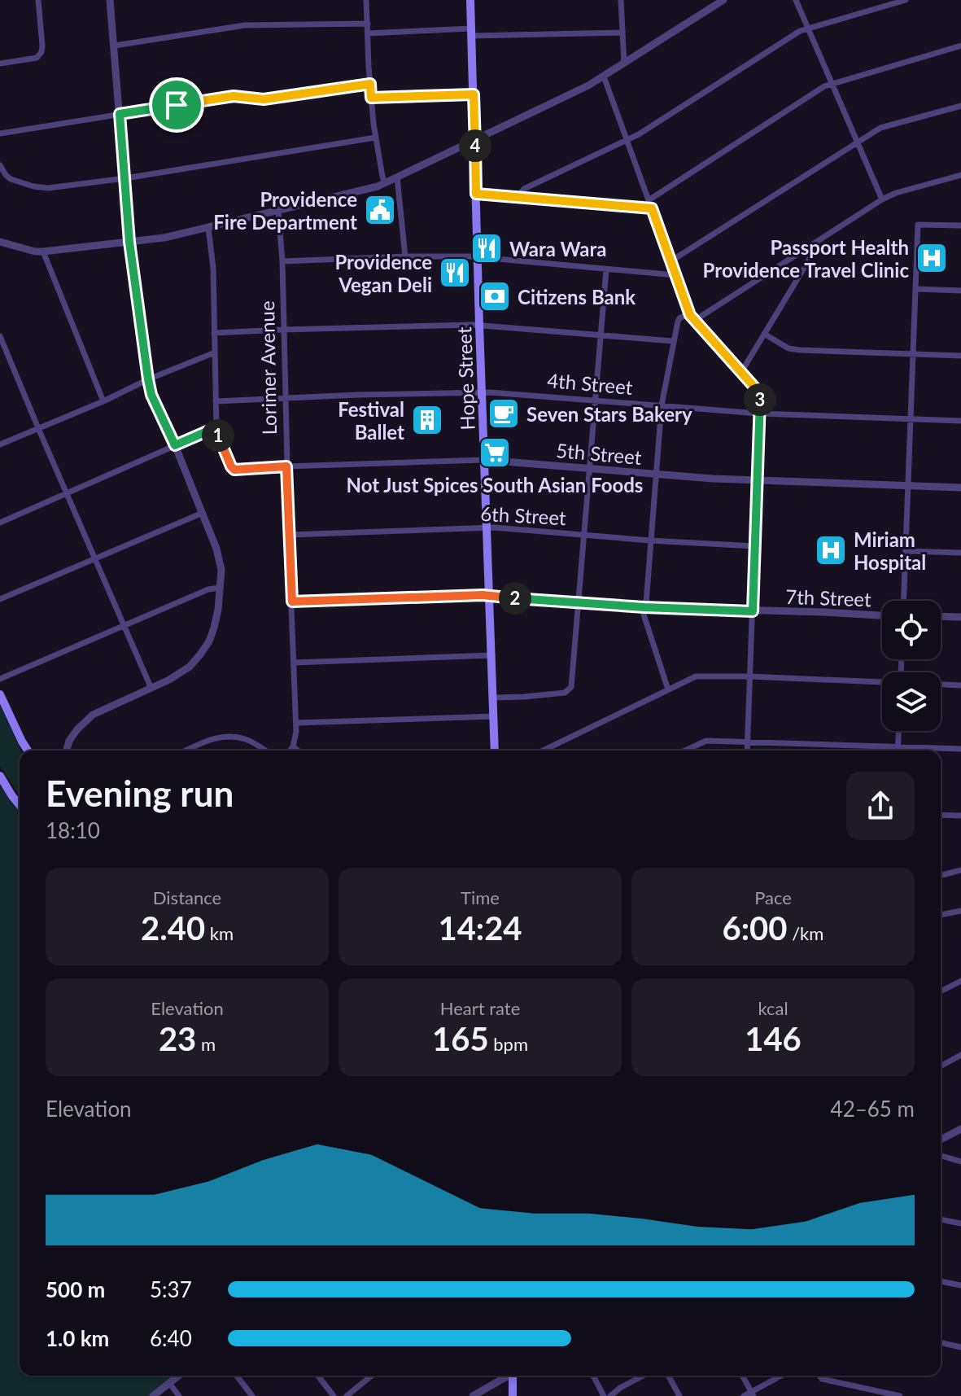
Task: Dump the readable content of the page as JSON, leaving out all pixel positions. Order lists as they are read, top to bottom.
{
  "streets": {
    "main road": ["Hope Street"],
    "street": [
      "Lorimer Avenue",
      "4th Street",
      "5th Street",
      "6th Street",
      "7th Street"
    ]
  },
  "crossings": [
    ["Lorimer Avenue", "4th Street"],
    ["Lorimer Avenue", "5th Street"],
    ["Lorimer Avenue", "6th Street"],
    ["Hope Street", "4th Street"],
    ["Hope Street", "5th Street"],
    ["Hope Street", "6th Street"],
    ["Hope Street", "7th Street"]
  ],
  "places": {
    "public building": ["Providence Fire Department"],
    "restaurant": ["Wara Wara", "Providence Vegan Deli"],
    "hospital": ["Passport Health Providence Travel Clinic", "Miriam Hospital"],
    "bank": ["Citizens Bank"],
    "cafe": ["Seven Stars Bakery"],
    "building": ["Festival Ballet"],
    "supermarket": ["Not Just Spices South Asian Foods"]
  },
  "page": {
    "pins": [
      "4",
      "3",
      "1",
      "2"
    ],
    "heading": ["Evening run", "18:10"],
    "stats": [
      ["Distance", "2.40 km"],
      ["Time", "14:24"],
      ["Pace", "6:00 /km"],
      ["Elevation", "23 m"],
      ["Heart rate", "165 bpm"],
      ["kcal", "146"]
    ],
    "chart": ["Elevation", "42–65 m"],
    "list": [
      {
        "name": "500 m",
        "note": "5:37"
      },
      {
        "name": "1.0 km",
        "note": "6:40"
      }
    ]
  }
}
